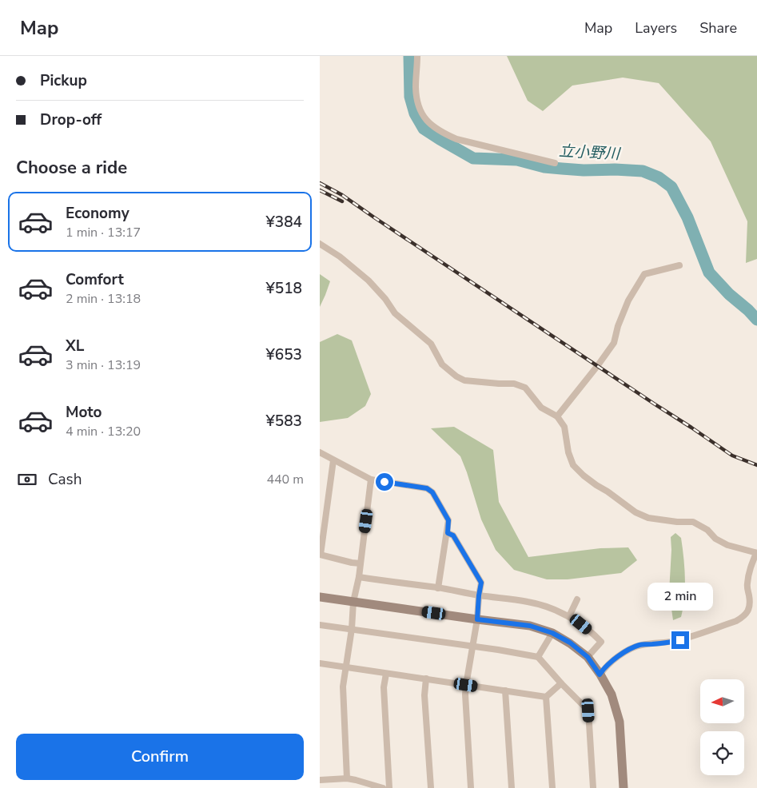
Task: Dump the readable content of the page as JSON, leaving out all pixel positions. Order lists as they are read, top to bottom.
{
  "water": ["立小野川"],
  "north": "left",
  "page": {
    "header": "Map",
    "nav": ["Map", "Layers", "Share"],
    "banner": ["Pickup", "Drop-off"],
    "heading": "Choose a ride",
    "list": [
      {
        "name": "Economy",
        "note": "1 min · 13:17",
        "value": "¥384"
      },
      {
        "name": "Comfort",
        "note": "2 min · 13:18",
        "value": "¥518"
      },
      {
        "name": "XL",
        "note": "3 min · 13:19",
        "value": "¥653"
      },
      {
        "name": "Moto",
        "note": "4 min · 13:20",
        "value": "¥583"
      }
    ],
    "pay": ["Cash", "440 m"],
    "bubble": "2 min",
    "buttons": "Confirm"
  }
}
